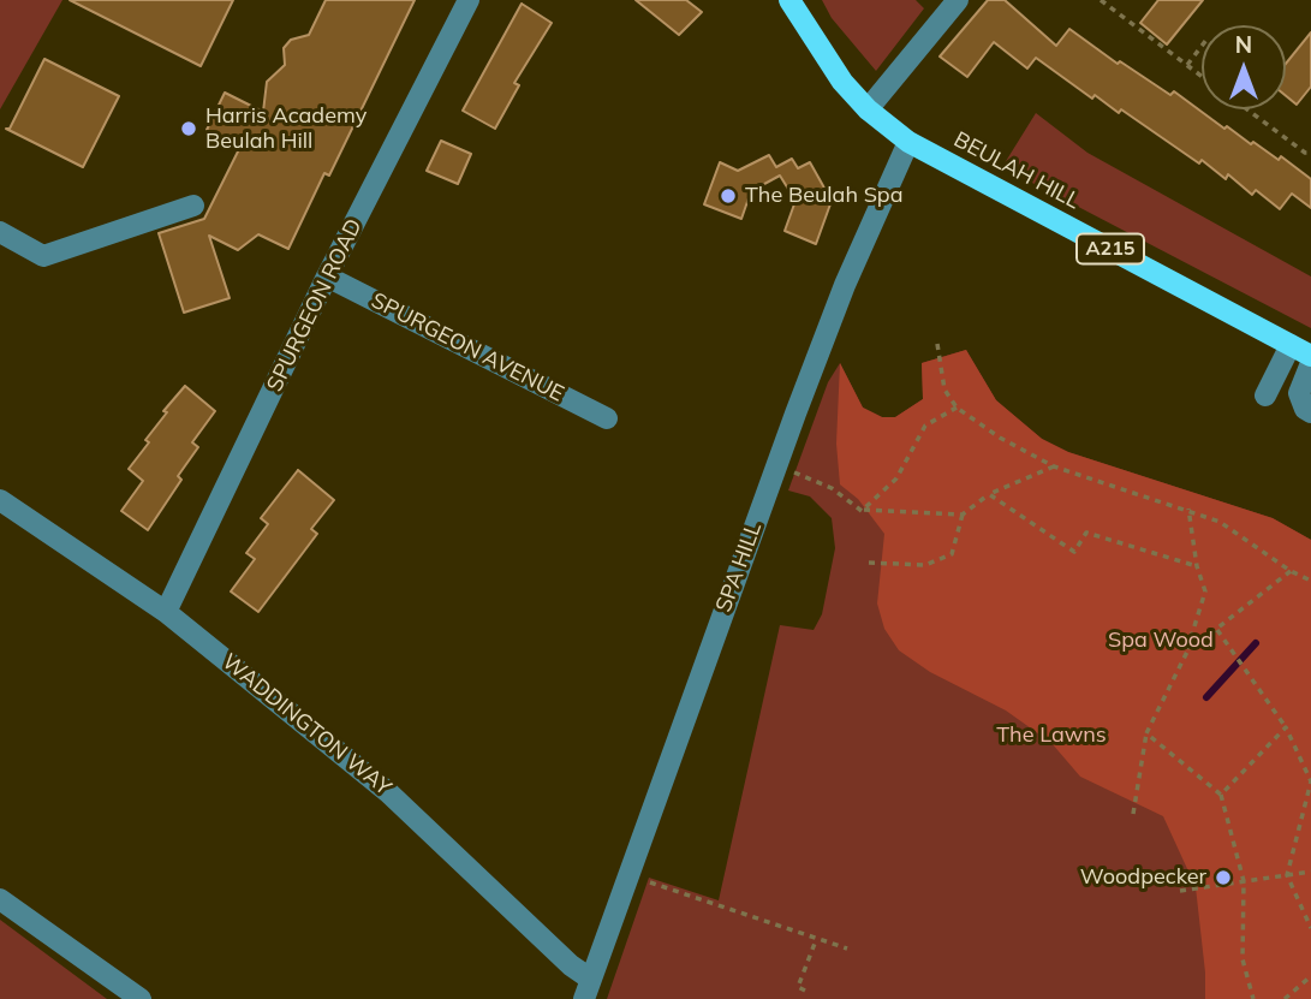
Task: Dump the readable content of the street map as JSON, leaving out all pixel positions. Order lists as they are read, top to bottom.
{
  "streets": {
    "main road": ["BEULAH HILL", "A215"],
    "street": [
      "SPURGEON ROAD",
      "SPURGEON AVENUE",
      "SPA HILL",
      "WADDINGTON WAY"
    ]
  },
  "crossings": [
    ["BEULAH HILL", "SPA HILL"],
    ["SPURGEON ROAD", "SPURGEON AVENUE"],
    ["SPURGEON ROAD", "WADDINGTON WAY"],
    ["SPA HILL", "WADDINGTON WAY"]
  ],
  "parks": ["Spa Wood", "The Lawns"],
  "places": ["Harris Academy Beulah Hill", "The Beulah Spa", "Woodpecker"],
  "north": "top"
}
